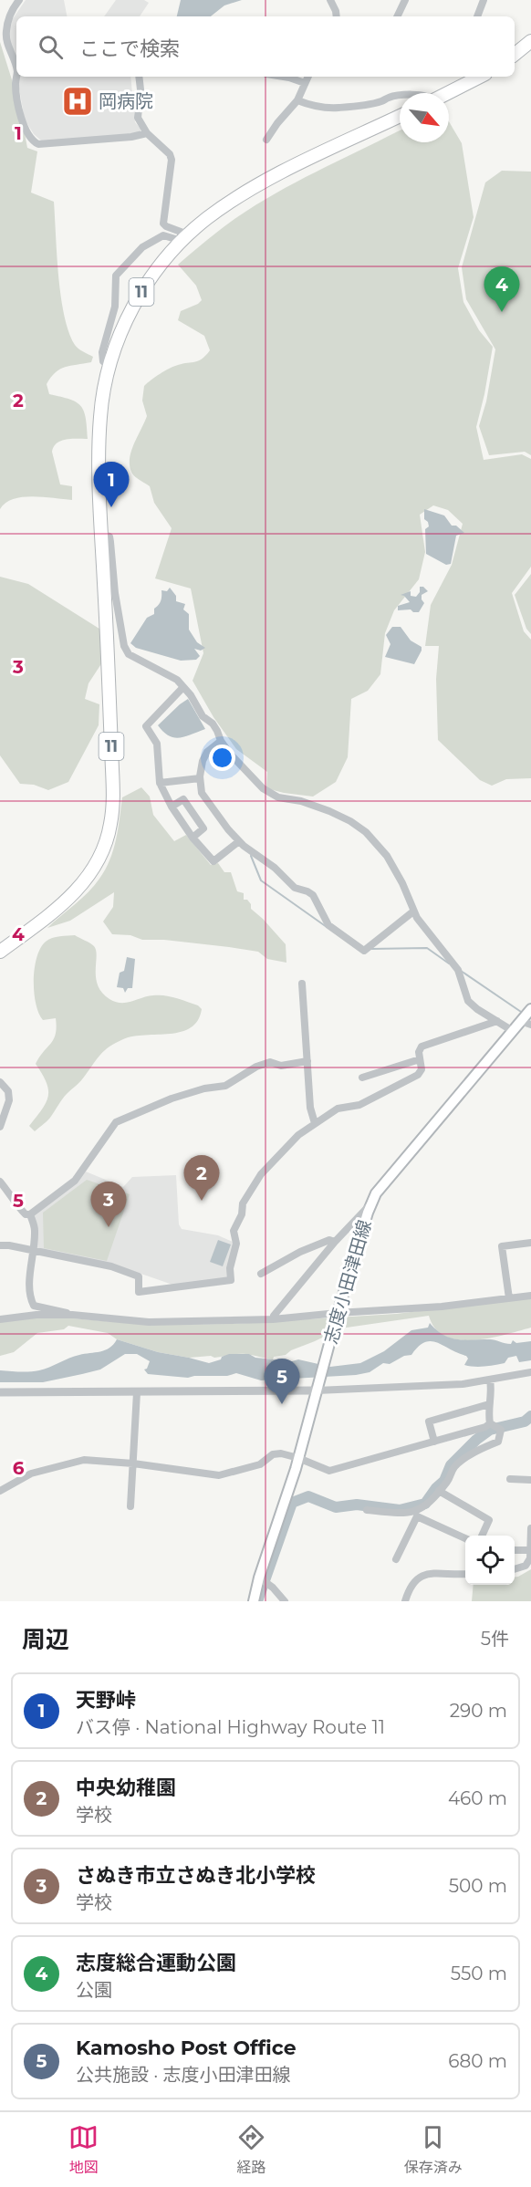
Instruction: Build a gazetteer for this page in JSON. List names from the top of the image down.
{
  "streets": {
    "highway": ["11"],
    "main road": ["志度小田津田線"]
  },
  "places": {
    "hospital": ["岡病院"]
  },
  "north": "bottom right",
  "page": {
    "search": "ここで検索",
    "pins": [
      "4",
      "1",
      "2",
      "3",
      "5"
    ],
    "heading": ["周辺", "5件"],
    "list": [
      {
        "mark": "1",
        "name": "天野峠",
        "note": "バス停 · National Highway Route 11",
        "value": "290 m"
      },
      {
        "mark": "2",
        "name": "中央幼稚園",
        "note": "学校",
        "value": "460 m"
      },
      {
        "mark": "3",
        "name": "さぬき市立さぬき北小学校",
        "note": "学校",
        "value": "500 m"
      },
      {
        "mark": "4",
        "name": "志度総合運動公園",
        "note": "公園",
        "value": "550 m"
      },
      {
        "mark": "5",
        "name": "Kamosho Post Office",
        "note": "公共施設 · 志度小田津田線",
        "value": "680 m"
      }
    ],
    "nav": ["地図", "経路", "保存済み"]
  },
  "grid": {
    "rows": [
      "1",
      "2",
      "3",
      "4",
      "5",
      "6"
    ]
  }
}
